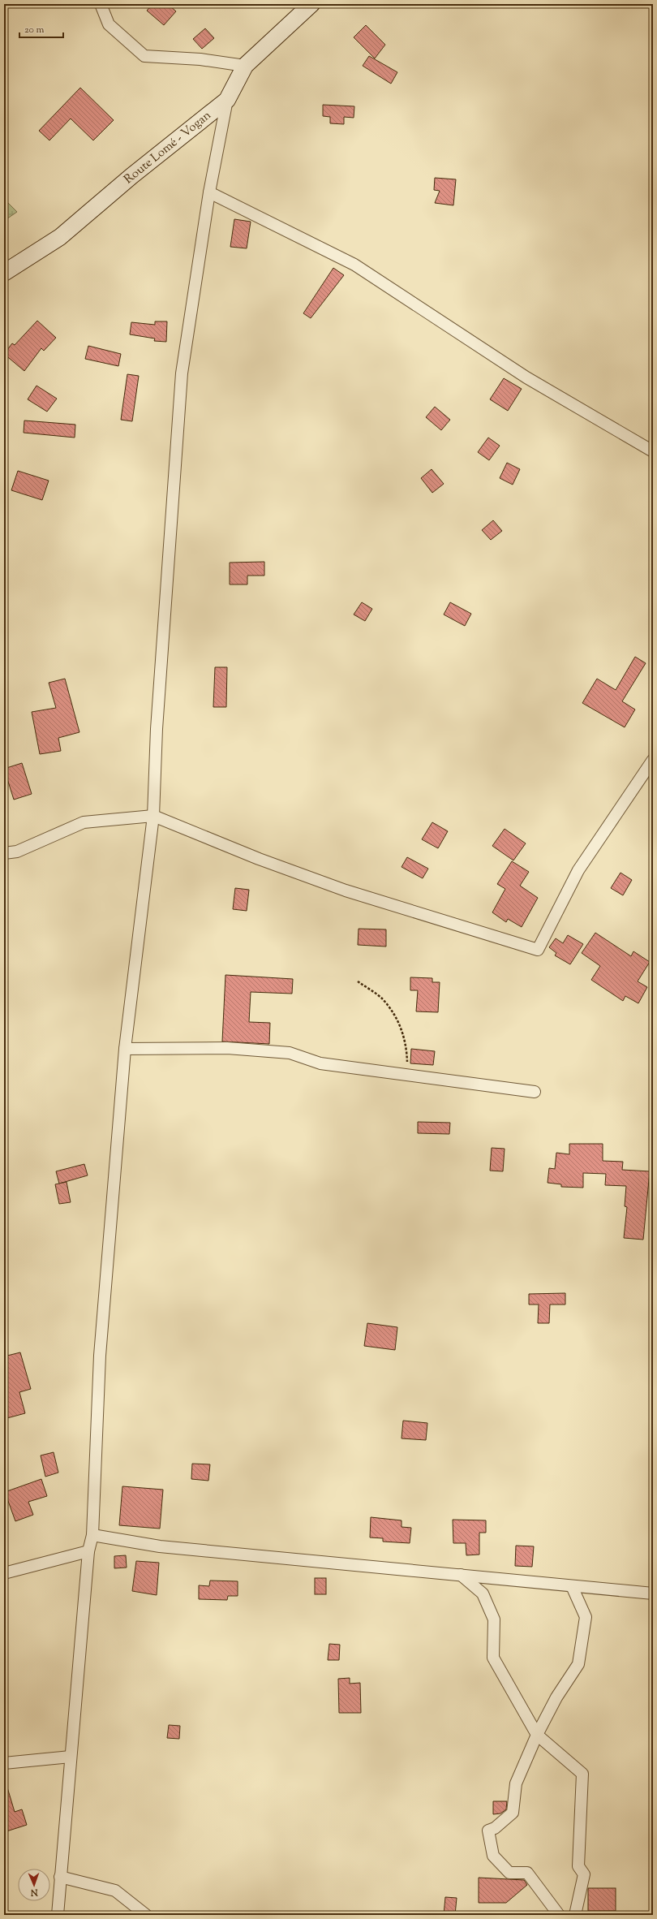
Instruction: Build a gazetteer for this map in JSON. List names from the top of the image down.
{
  "streets": {
    "main road": ["Route Lomé - Vogan"]
  },
  "scale_bar": "20 m",
  "north": "bottom"
}
